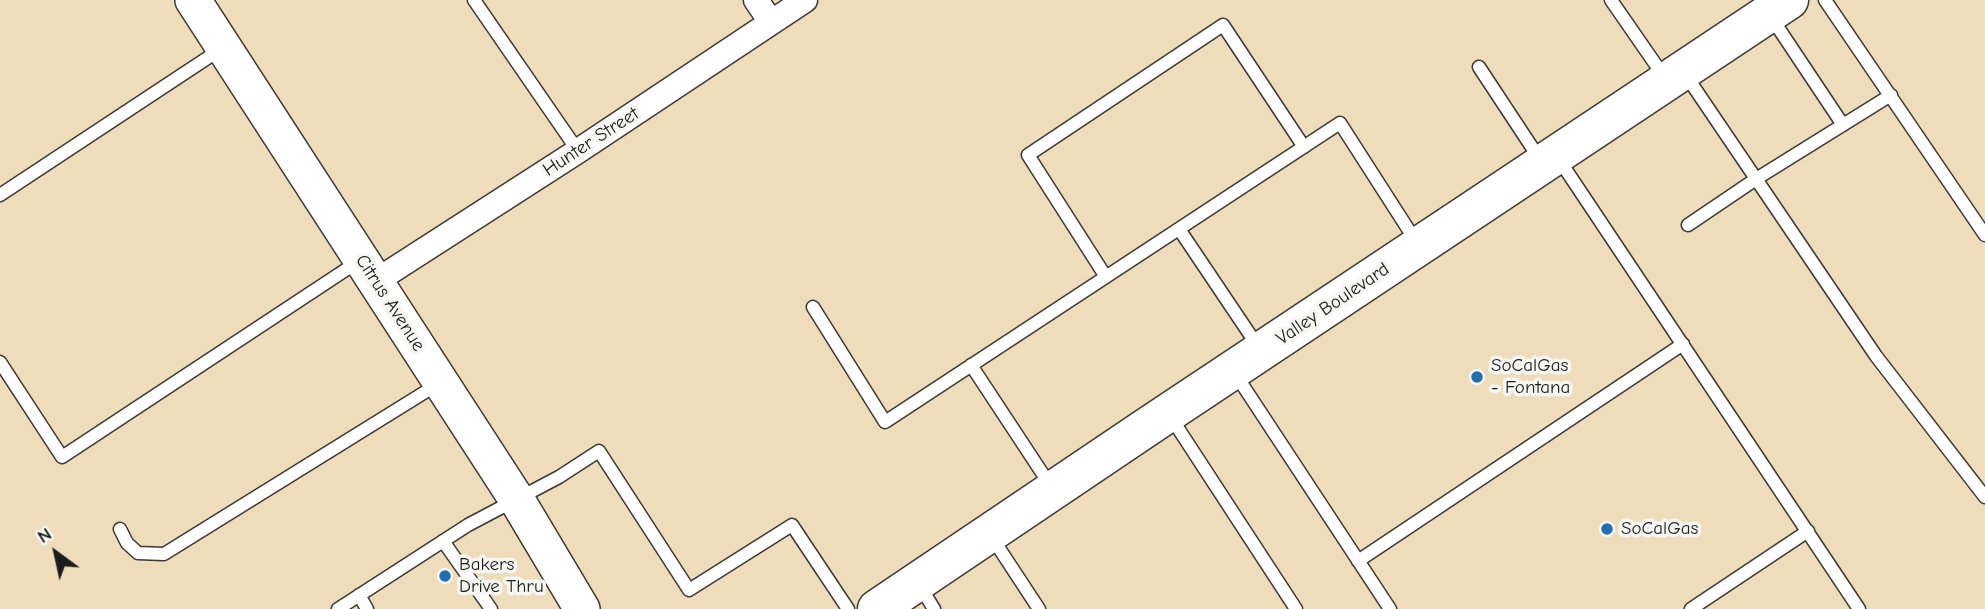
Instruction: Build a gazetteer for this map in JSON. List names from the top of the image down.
{
  "streets": {
    "main road": ["Citrus Avenue", "Valley Boulevard"],
    "street": ["Hunter Street"]
  },
  "crossings": [
    ["Hunter Street", "Citrus Avenue"]
  ],
  "places": ["SoCalGas - Fontana", "SoCalGas", "Bakers Drive Thru"],
  "north": "top left"
}
